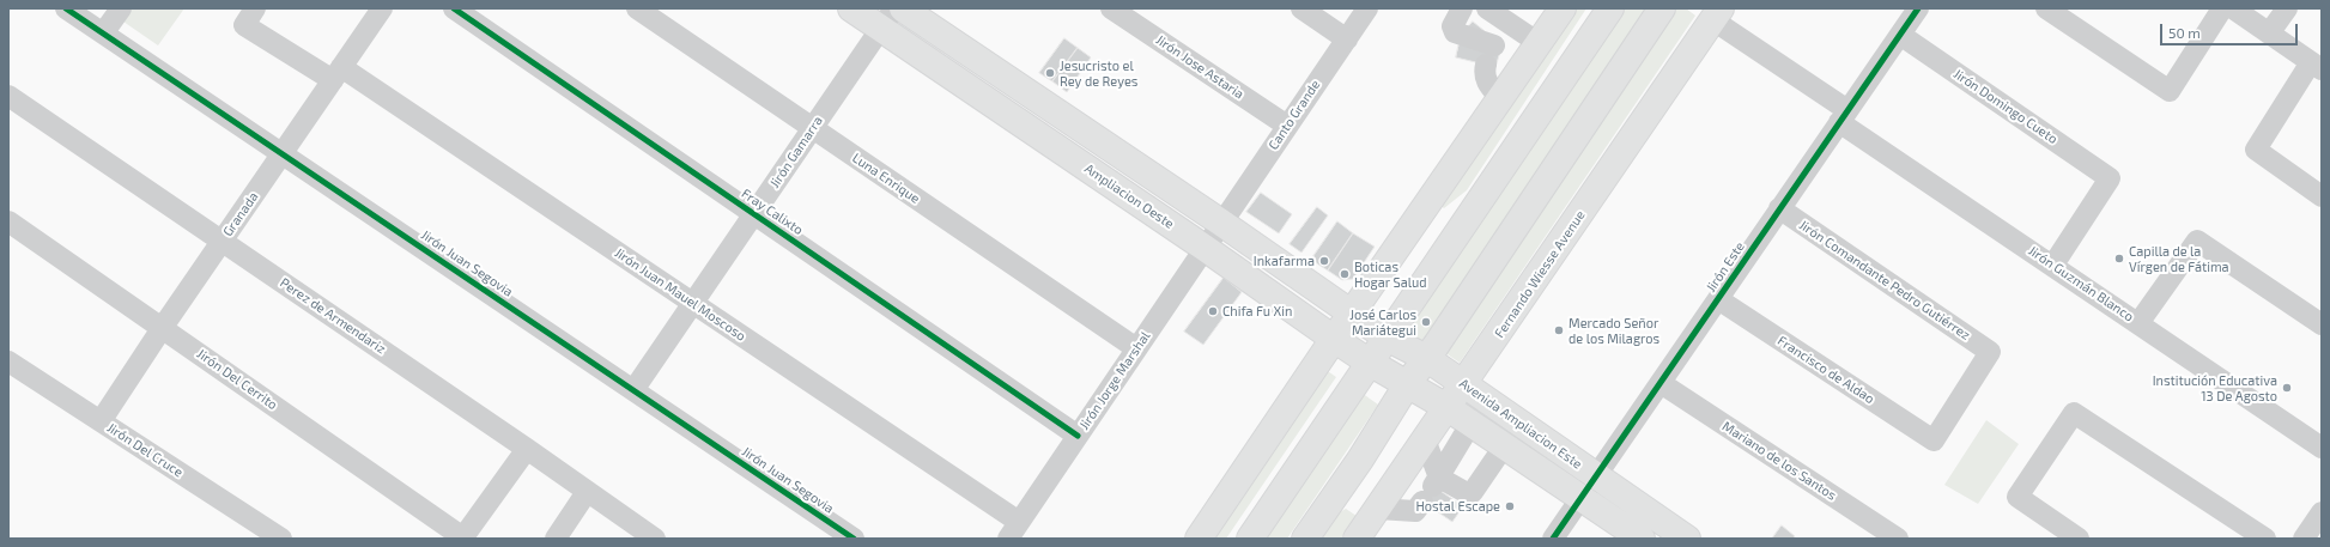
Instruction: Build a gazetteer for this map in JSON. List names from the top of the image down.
{
  "streets": {
    "main road": ["Ampliacion Oeste", "Fernando Wiesse Avenue", "Avenida Ampliacion Este"],
    "street": [
      "Jirón Jose Astaria",
      "Jirón Domingo Cueto",
      "Canto Grande",
      "Jirón Gamarra",
      "Luna Enrique",
      "Fray Calixto",
      "Granada",
      "Jirón Juan Segovia",
      "Jirón Este",
      "Jirón Comandante Pedro Gutiérrez",
      "Jirón Guzmán Blanco",
      "Jirón Juan Mauel Moscoso",
      "Perez de Armendariz",
      "Francisco de Aldao",
      "Jirón Del Cerrito",
      "Jirón Jorge Marshal",
      "Jirón Del Cruce",
      "Mariano de los Santos"
    ]
  },
  "crossings": [
    ["Jirón Jose Astaria", "Canto Grande"],
    ["Jirón Domingo Cueto", "Jirón Este"],
    ["Jirón Domingo Cueto", "Jirón Guzmán Blanco"],
    ["Canto Grande", "Jirón Jorge Marshal"],
    ["Jirón Gamarra", "Luna Enrique"],
    ["Jirón Gamarra", "Ampliacion Oeste"],
    ["Jirón Gamarra", "Fray Calixto"],
    ["Jirón Gamarra", "Jirón Juan Segovia"],
    ["Jirón Gamarra", "Jirón Juan Mauel Moscoso"],
    ["Luna Enrique", "Jirón Jorge Marshal"],
    ["Ampliacion Oeste", "Jirón Jorge Marshal"],
    ["Ampliacion Oeste", "Avenida Ampliacion Este"],
    ["Fray Calixto", "Jirón Jorge Marshal"],
    ["Granada", "Jirón Juan Segovia"],
    ["Granada", "Jirón Juan Mauel Moscoso"],
    ["Granada", "Perez de Armendariz"],
    ["Granada", "Jirón Del Cerrito"],
    ["Granada", "Jirón Del Cruce"],
    ["Jirón Este", "Jirón Comandante Pedro Gutiérrez"],
    ["Jirón Este", "Jirón Guzmán Blanco"],
    ["Jirón Este", "Francisco de Aldao"],
    ["Jirón Este", "Avenida Ampliacion Este"],
    ["Jirón Este", "Mariano de los Santos"],
    ["Fernando Wiesse Avenue", "Jirón Guzmán Blanco"],
    ["Fernando Wiesse Avenue", "Avenida Ampliacion Este"],
    ["Jirón Comandante Pedro Gutiérrez", "Francisco de Aldao"],
    ["Jirón Juan Mauel Moscoso", "Jirón Jorge Marshal"]
  ],
  "places": [
    "Jesucristo el Rey de Reyes",
    "Capilla de la Vírgen de Fátima",
    "Inkafarma",
    "Boticas Hogar Salud",
    "Chifa Fu Xin",
    "José Carlos Mariátegui",
    "Mercado Señor de los Milagros",
    "Institución Educativa 13 De Agosto",
    "Hostal Escape"
  ],
  "scale_bar": "50 m"
}
